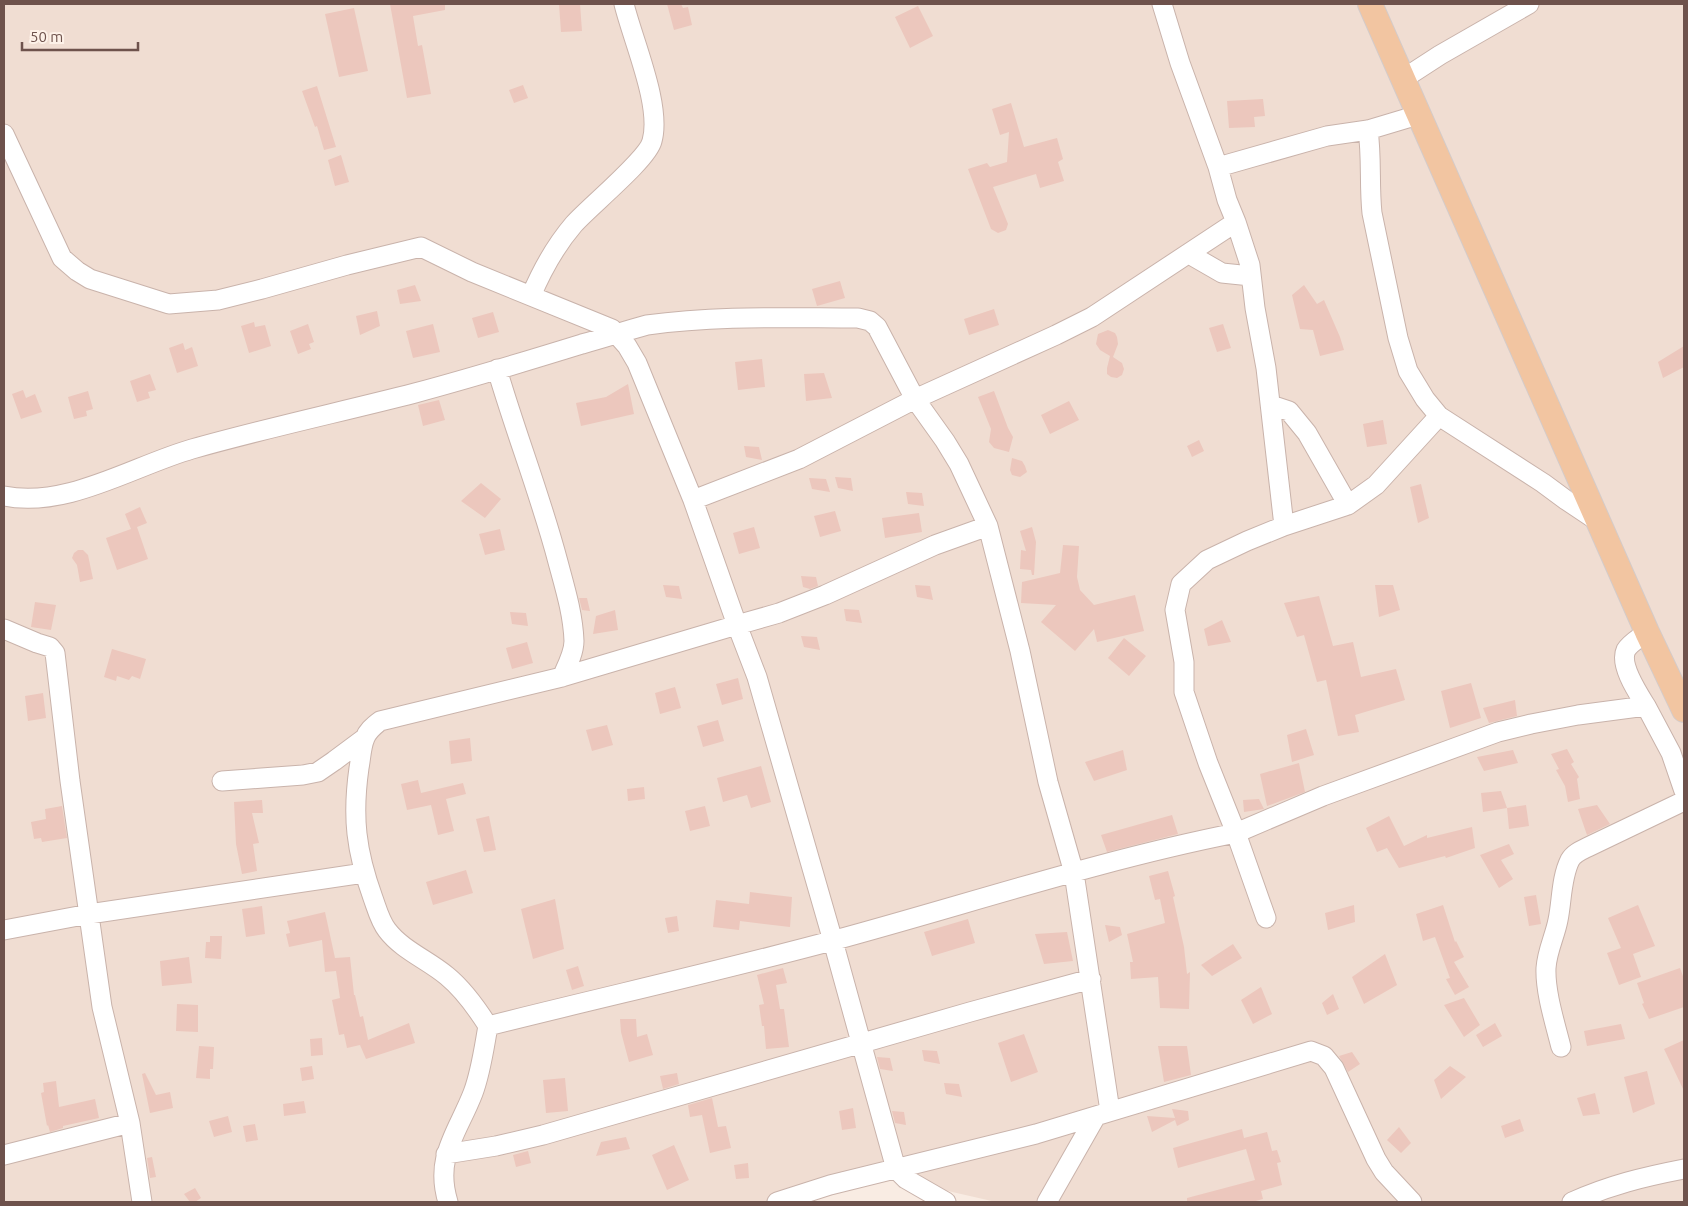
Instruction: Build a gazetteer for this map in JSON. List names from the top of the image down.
{
  "scale_bar": "50 m"
}
